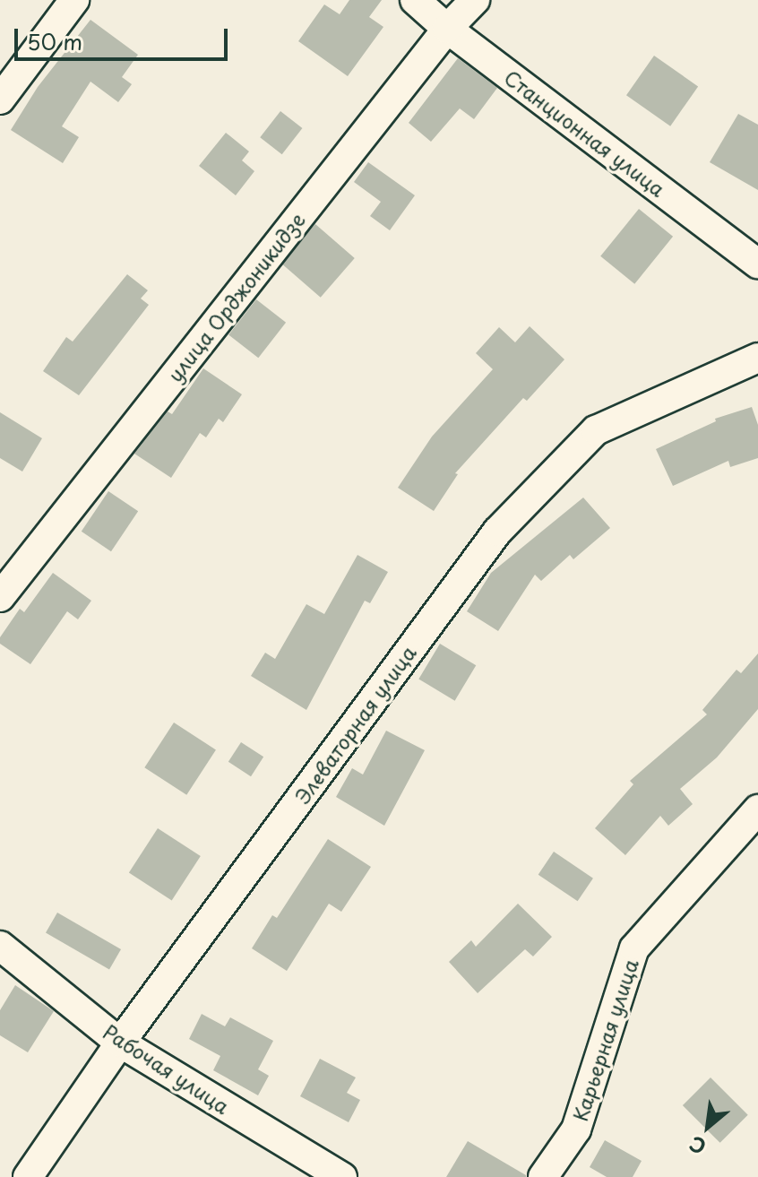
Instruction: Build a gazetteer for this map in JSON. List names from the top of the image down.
{
  "streets": {
    "street": [
      "Станционная улица",
      "улица Орджоникидзе",
      "Элеваторная улица",
      "Карьерная улица",
      "Рабочая улица"
    ]
  },
  "crossings": [
    ["Станционная улица", "улица Орджоникидзе"],
    ["Элеваторная улица", "Рабочая улица"]
  ],
  "scale_bar": "50 m",
  "north": "bottom left"
}
